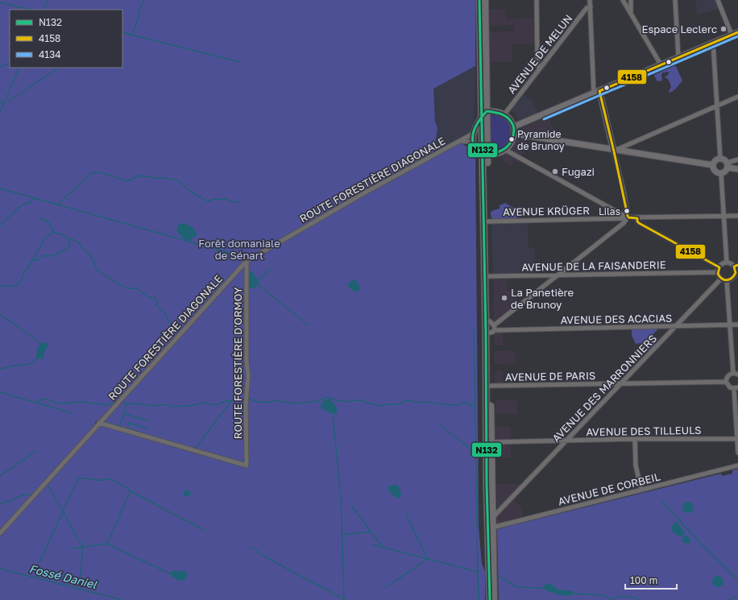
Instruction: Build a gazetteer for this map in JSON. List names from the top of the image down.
{
  "streets": {
    "street": [
      "AVENUE DE MELUN",
      "ROUTE FORESTIÈRE DIAGONALE",
      "AVENUE KRÜGER",
      "AVENUE DE LA FAISANDERIE",
      "AVENUE DES ACACIAS",
      "ROUTE FORESTIÈRE D'ORMOY",
      "AVENUE DE PARIS",
      "AVENUE DES MARRONNIERS",
      "AVENUE DES TILLEULS",
      "AVENUE DE CORBEIL"
    ]
  },
  "crossings": [
    ["ROUTE FORESTIÈRE DIAGONALE", "ROUTE FORESTIÈRE D'ORMOY"],
    ["AVENUE DE LA FAISANDERIE", "AVENUE DES MARRONNIERS"],
    ["AVENUE DES ACACIAS", "AVENUE DES MARRONNIERS"],
    ["AVENUE DE PARIS", "AVENUE DES MARRONNIERS"],
    ["AVENUE DES MARRONNIERS", "AVENUE DES TILLEULS"]
  ],
  "water": ["Fossé Daniel"],
  "parks": ["Forêt domaniale de Sénart"],
  "places": [
    "Espace Leclerc",
    "Pyramide de Brunoy",
    "Fugazi",
    "Lilas",
    "La Panetière de Brunoy"
  ],
  "lines": ["transit line N132", "transit line 4158", "transit line 4134"],
  "legend": ["N132", "4158", "4134"],
  "scale_bar": "100 m"
}
